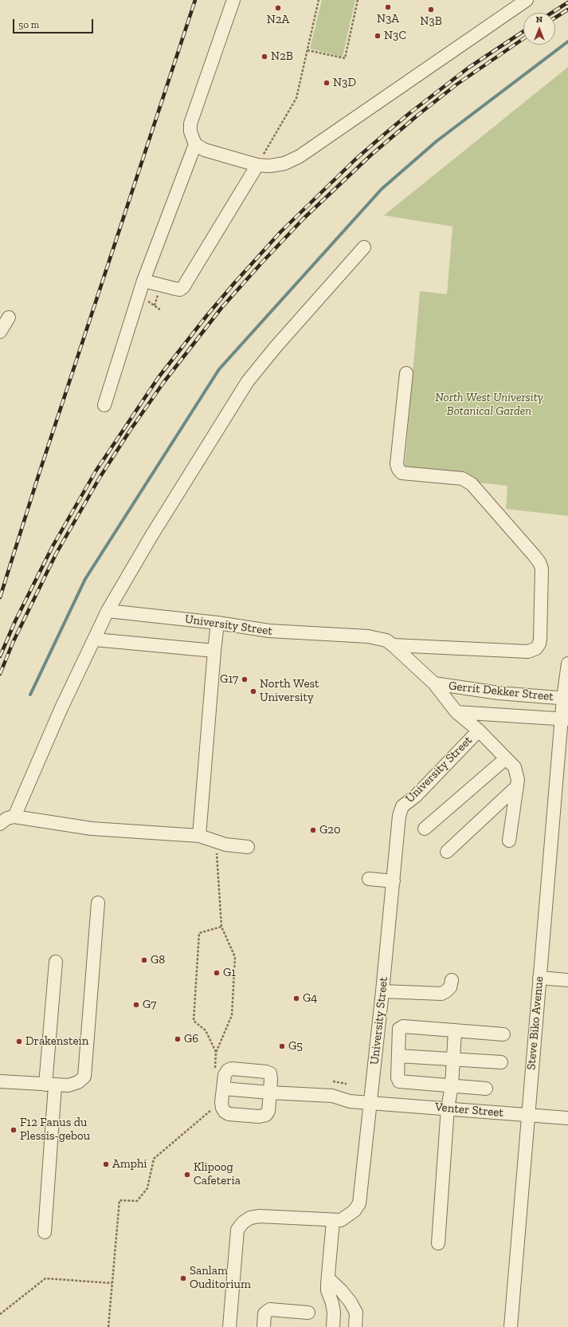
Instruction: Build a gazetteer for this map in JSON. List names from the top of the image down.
{
  "streets": {
    "street": [
      "University Street",
      "Gerrit Dekker Street",
      "Steve Biko Avenue",
      "Venter Street"
    ]
  },
  "crossings": [
    ["University Street", "Gerrit Dekker Street"],
    ["University Street", "Venter Street"],
    ["Gerrit Dekker Street", "Steve Biko Avenue"],
    ["Steve Biko Avenue", "Venter Street"]
  ],
  "parks": ["North West University Botanical Garden"],
  "places": [
    "N3A",
    "N2A",
    "N3B",
    "N3C",
    "N2B",
    "N3D",
    "G17",
    "North West University",
    "G20",
    "G8",
    "G1",
    "G4",
    "G7",
    "G6",
    "Drakenstein",
    "G5",
    "F12 Fanus du Plessis-gebou",
    "Amphi",
    "Klipoog Cafeteria",
    "Sanlam Ouditorium"
  ],
  "scale_bar": "50 m",
  "north": "top"
}
